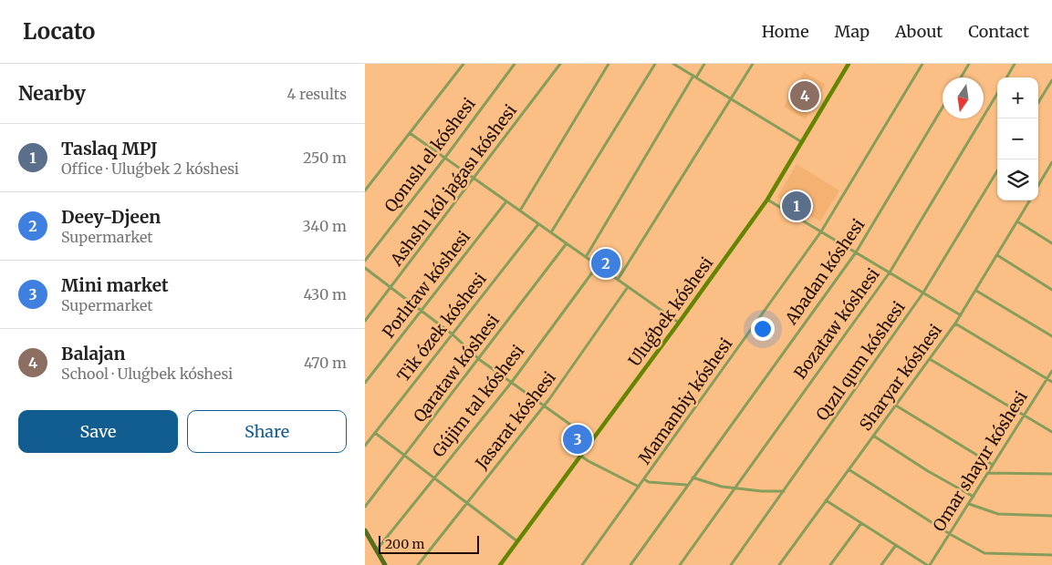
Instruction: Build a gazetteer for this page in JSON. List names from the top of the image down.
{
  "streets": {
    "street": [
      "Qonıslı el kóshesi",
      "Ashshı kól jaǵası kóshesi",
      "Abadan kóshesi",
      "Porlıtaw kóshesi",
      "Uluǵbek kóshesi",
      "Bozataw kóshesi",
      "Tik ózek kóshesi",
      "Qızıl qum kóshesi",
      "Qarataw kóshesi",
      "Sharyar kóshesi",
      "Gújim tal kóshesi",
      "Mamanbiy kóshesi",
      "Jasarat kóshesi",
      "Omar shayır kóshesi"
    ]
  },
  "scale_bar": "200 m",
  "north": "bottom",
  "page": {
    "header": "Locato",
    "nav": [
      "Home",
      "Map",
      "About",
      "Contact"
    ],
    "heading": ["Nearby", "4 results"],
    "map_buttons": ["+", "−"],
    "pins": [
      "4",
      "1",
      "2",
      "3"
    ],
    "list": [
      {
        "mark": "1",
        "name": "Taslaq MPJ",
        "note": "Office · Uluǵbek 2 kóshesi",
        "value": "250 m"
      },
      {
        "mark": "2",
        "name": "Deey-Djeen",
        "note": "Supermarket",
        "value": "340 m"
      },
      {
        "mark": "3",
        "name": "Mini market",
        "note": "Supermarket",
        "value": "430 m"
      },
      {
        "mark": "4",
        "name": "Balajan",
        "note": "School · Uluǵbek kóshesi",
        "value": "470 m"
      }
    ],
    "buttons": ["Save", "Share"],
    "scale": "200 m"
  }
}
